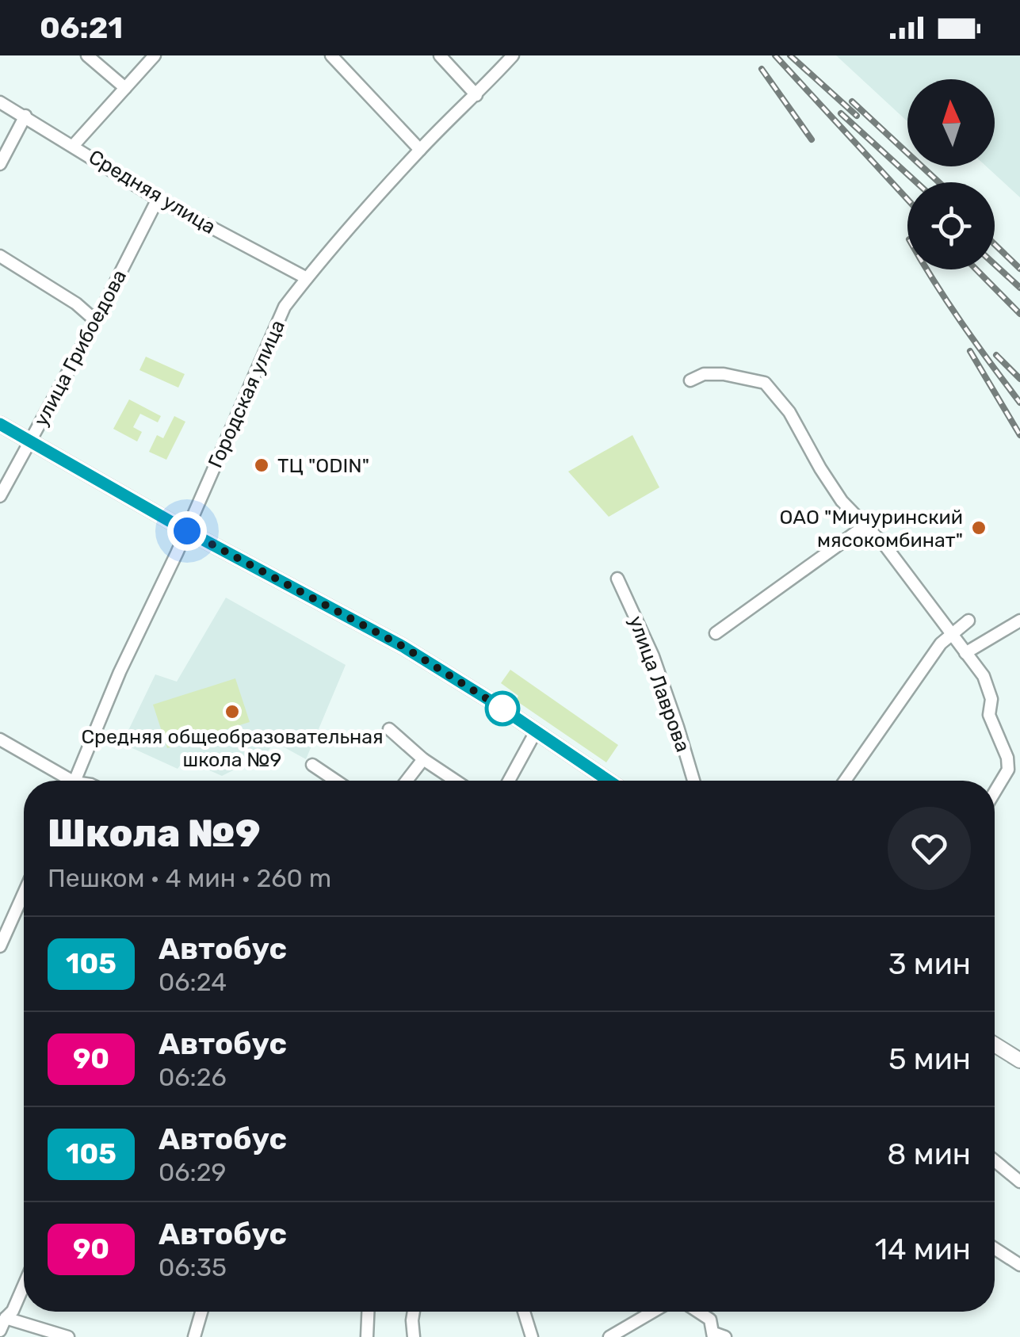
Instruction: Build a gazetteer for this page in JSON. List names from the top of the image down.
{
  "streets": {
    "street": [
      "Средняя улица",
      "улица Грибоедова",
      "Городская улица",
      "улица Лаврова"
    ]
  },
  "crossings": [
    ["Средняя улица", "улица Грибоедова"],
    ["Средняя улица", "Городская улица"]
  ],
  "places": ["ТЦ \"ODIN\"", "ОАО \"Мичуринский мясокомбинат\"", "Средняя общеобразовательная школа №9"],
  "lines": ["bus line 105"],
  "north": "top",
  "page": {
    "status": "06:21",
    "heading": ["Школа №9", "Пешком · 4 мин · 260 m"],
    "list": [
      {
        "mark": "105",
        "name": "Автобус",
        "note": "06:24",
        "value": "3 мин"
      },
      {
        "mark": "90",
        "name": "Автобус",
        "note": "06:26",
        "value": "5 мин"
      },
      {
        "mark": "105",
        "name": "Автобус",
        "note": "06:29",
        "value": "8 мин"
      },
      {
        "mark": "90",
        "name": "Автобус",
        "note": "06:35",
        "value": "14 мин"
      }
    ]
  }
}
